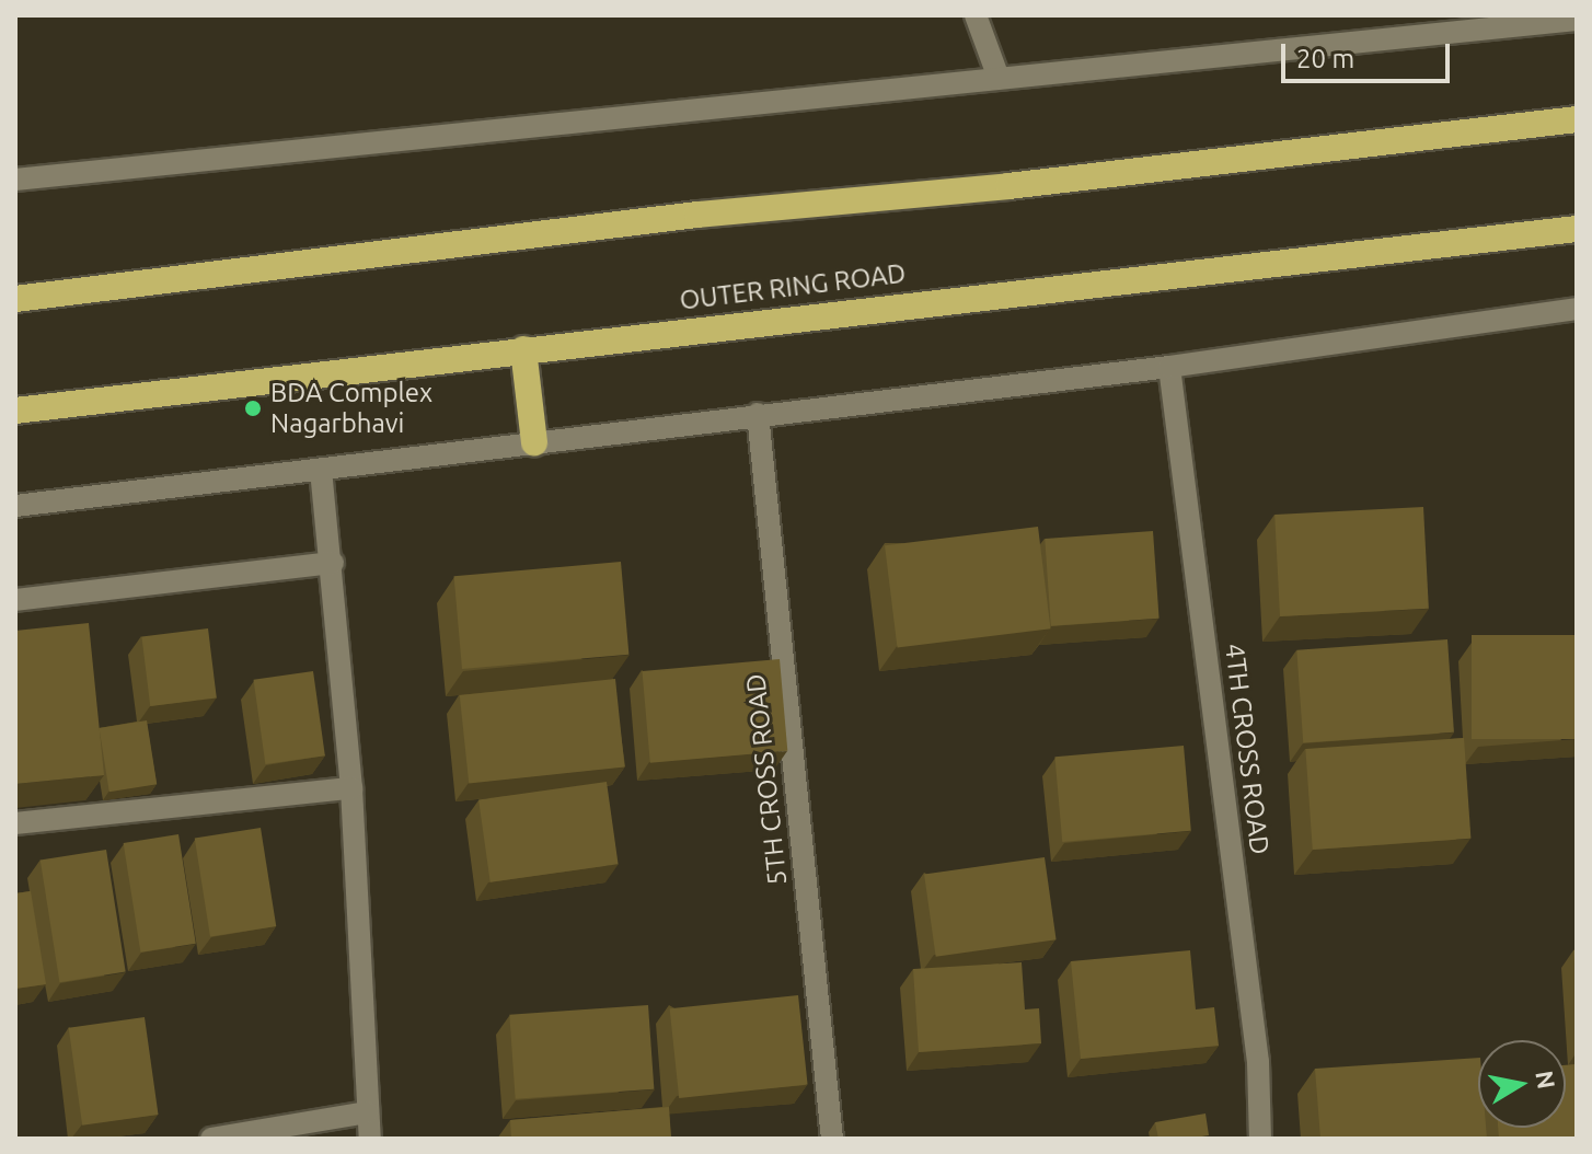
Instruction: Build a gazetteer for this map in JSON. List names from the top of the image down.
{
  "streets": {
    "highway": ["OUTER RING ROAD"],
    "street": ["4TH CROSS ROAD", "5TH CROSS ROAD"]
  },
  "places": ["BDA Complex Nagarbhavi"],
  "scale_bar": "20 m",
  "north": "right"
}
